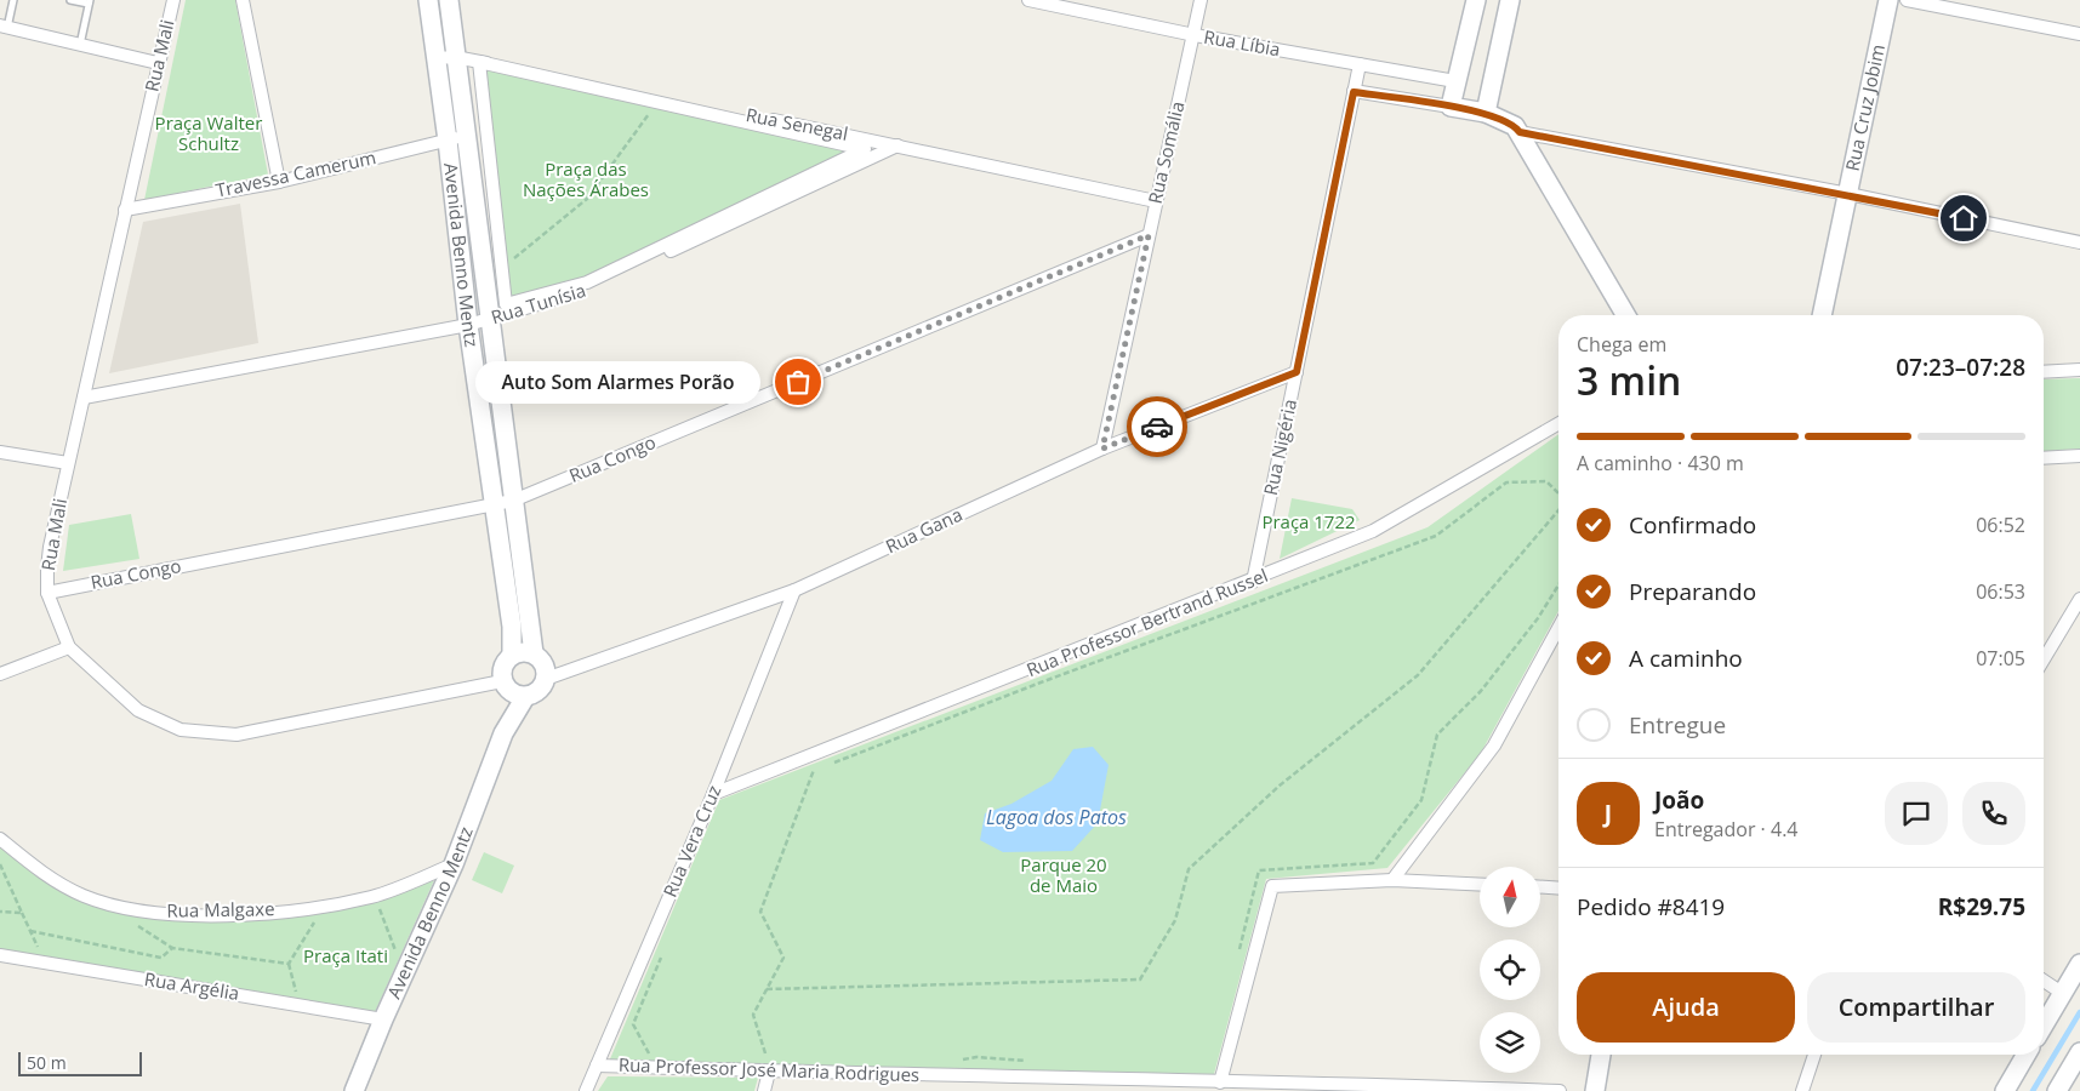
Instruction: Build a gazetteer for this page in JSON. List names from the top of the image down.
{
  "streets": {
    "street": [
      "Rua Líbia",
      "Rua Mali",
      "Rua Cruz Jobim",
      "Rua Senegal",
      "Rua Somália",
      "Travessa Camerum",
      "Avenida Benno Mentz",
      "Rua Tunísia",
      "Rua Nigéria",
      "Rua Congo",
      "Rua Gana",
      "Rua Professor Bertrand Russel",
      "Rua Vera Cruz",
      "Rua Malgaxe",
      "Rua Argélia",
      "Rua Professor José Maria Rodrigues"
    ]
  },
  "crossings": [
    ["Rua Líbia", "Rua Somália"],
    ["Rua Líbia", "Rua Nigéria"],
    ["Rua Mali", "Travessa Camerum"],
    ["Rua Mali", "Avenida Benno Mentz"],
    ["Rua Mali", "Rua Tunísia"],
    ["Rua Mali", "Rua Congo"],
    ["Rua Mali", "Rua Gana"],
    ["Rua Senegal", "Rua Somália"],
    ["Rua Senegal", "Avenida Benno Mentz"],
    ["Rua Senegal", "Rua Tunísia"],
    ["Rua Somália", "Rua Congo"],
    ["Rua Somália", "Rua Gana"],
    ["Travessa Camerum", "Avenida Benno Mentz"],
    ["Avenida Benno Mentz", "Rua Tunísia"],
    ["Avenida Benno Mentz", "Rua Congo"],
    ["Avenida Benno Mentz", "Rua Gana"],
    ["Avenida Benno Mentz", "Rua Malgaxe"],
    ["Avenida Benno Mentz", "Rua Argélia"],
    ["Rua Nigéria", "Rua Gana"],
    ["Rua Nigéria", "Rua Professor Bertrand Russel"],
    ["Rua Gana", "Rua Vera Cruz"],
    ["Rua Professor Bertrand Russel", "Rua Vera Cruz"],
    ["Rua Vera Cruz", "Rua Professor José Maria Rodrigues"]
  ],
  "water": ["Lagoa dos Patos"],
  "parks": [
    "Praça Walter Schultz",
    "Praça das Nações Árabes",
    "Praça 1722",
    "Parque 20 de Maio",
    "Praça Itati"
  ],
  "places": ["Auto Som Alarmes Porão"],
  "scale_bar": "50 m",
  "north": "top",
  "page": {
    "heading": ["3 min", "Chega em", "07:23–07:28"],
    "panel": [
      "João",
      "Entregador · 4.4",
      "Pedido #8419",
      "R$29.75"
    ],
    "bubble": "Auto Som Alarmes Porão",
    "bar": "A caminho · 430 m",
    "list": [
      ["Confirmado", "06:52"],
      ["Preparando", "06:53"],
      ["A caminho", "07:05"],
      "Entregue"
    ],
    "round": "J",
    "buttons": ["Ajuda", "Compartilhar"],
    "scale": "50 m"
  }
}
